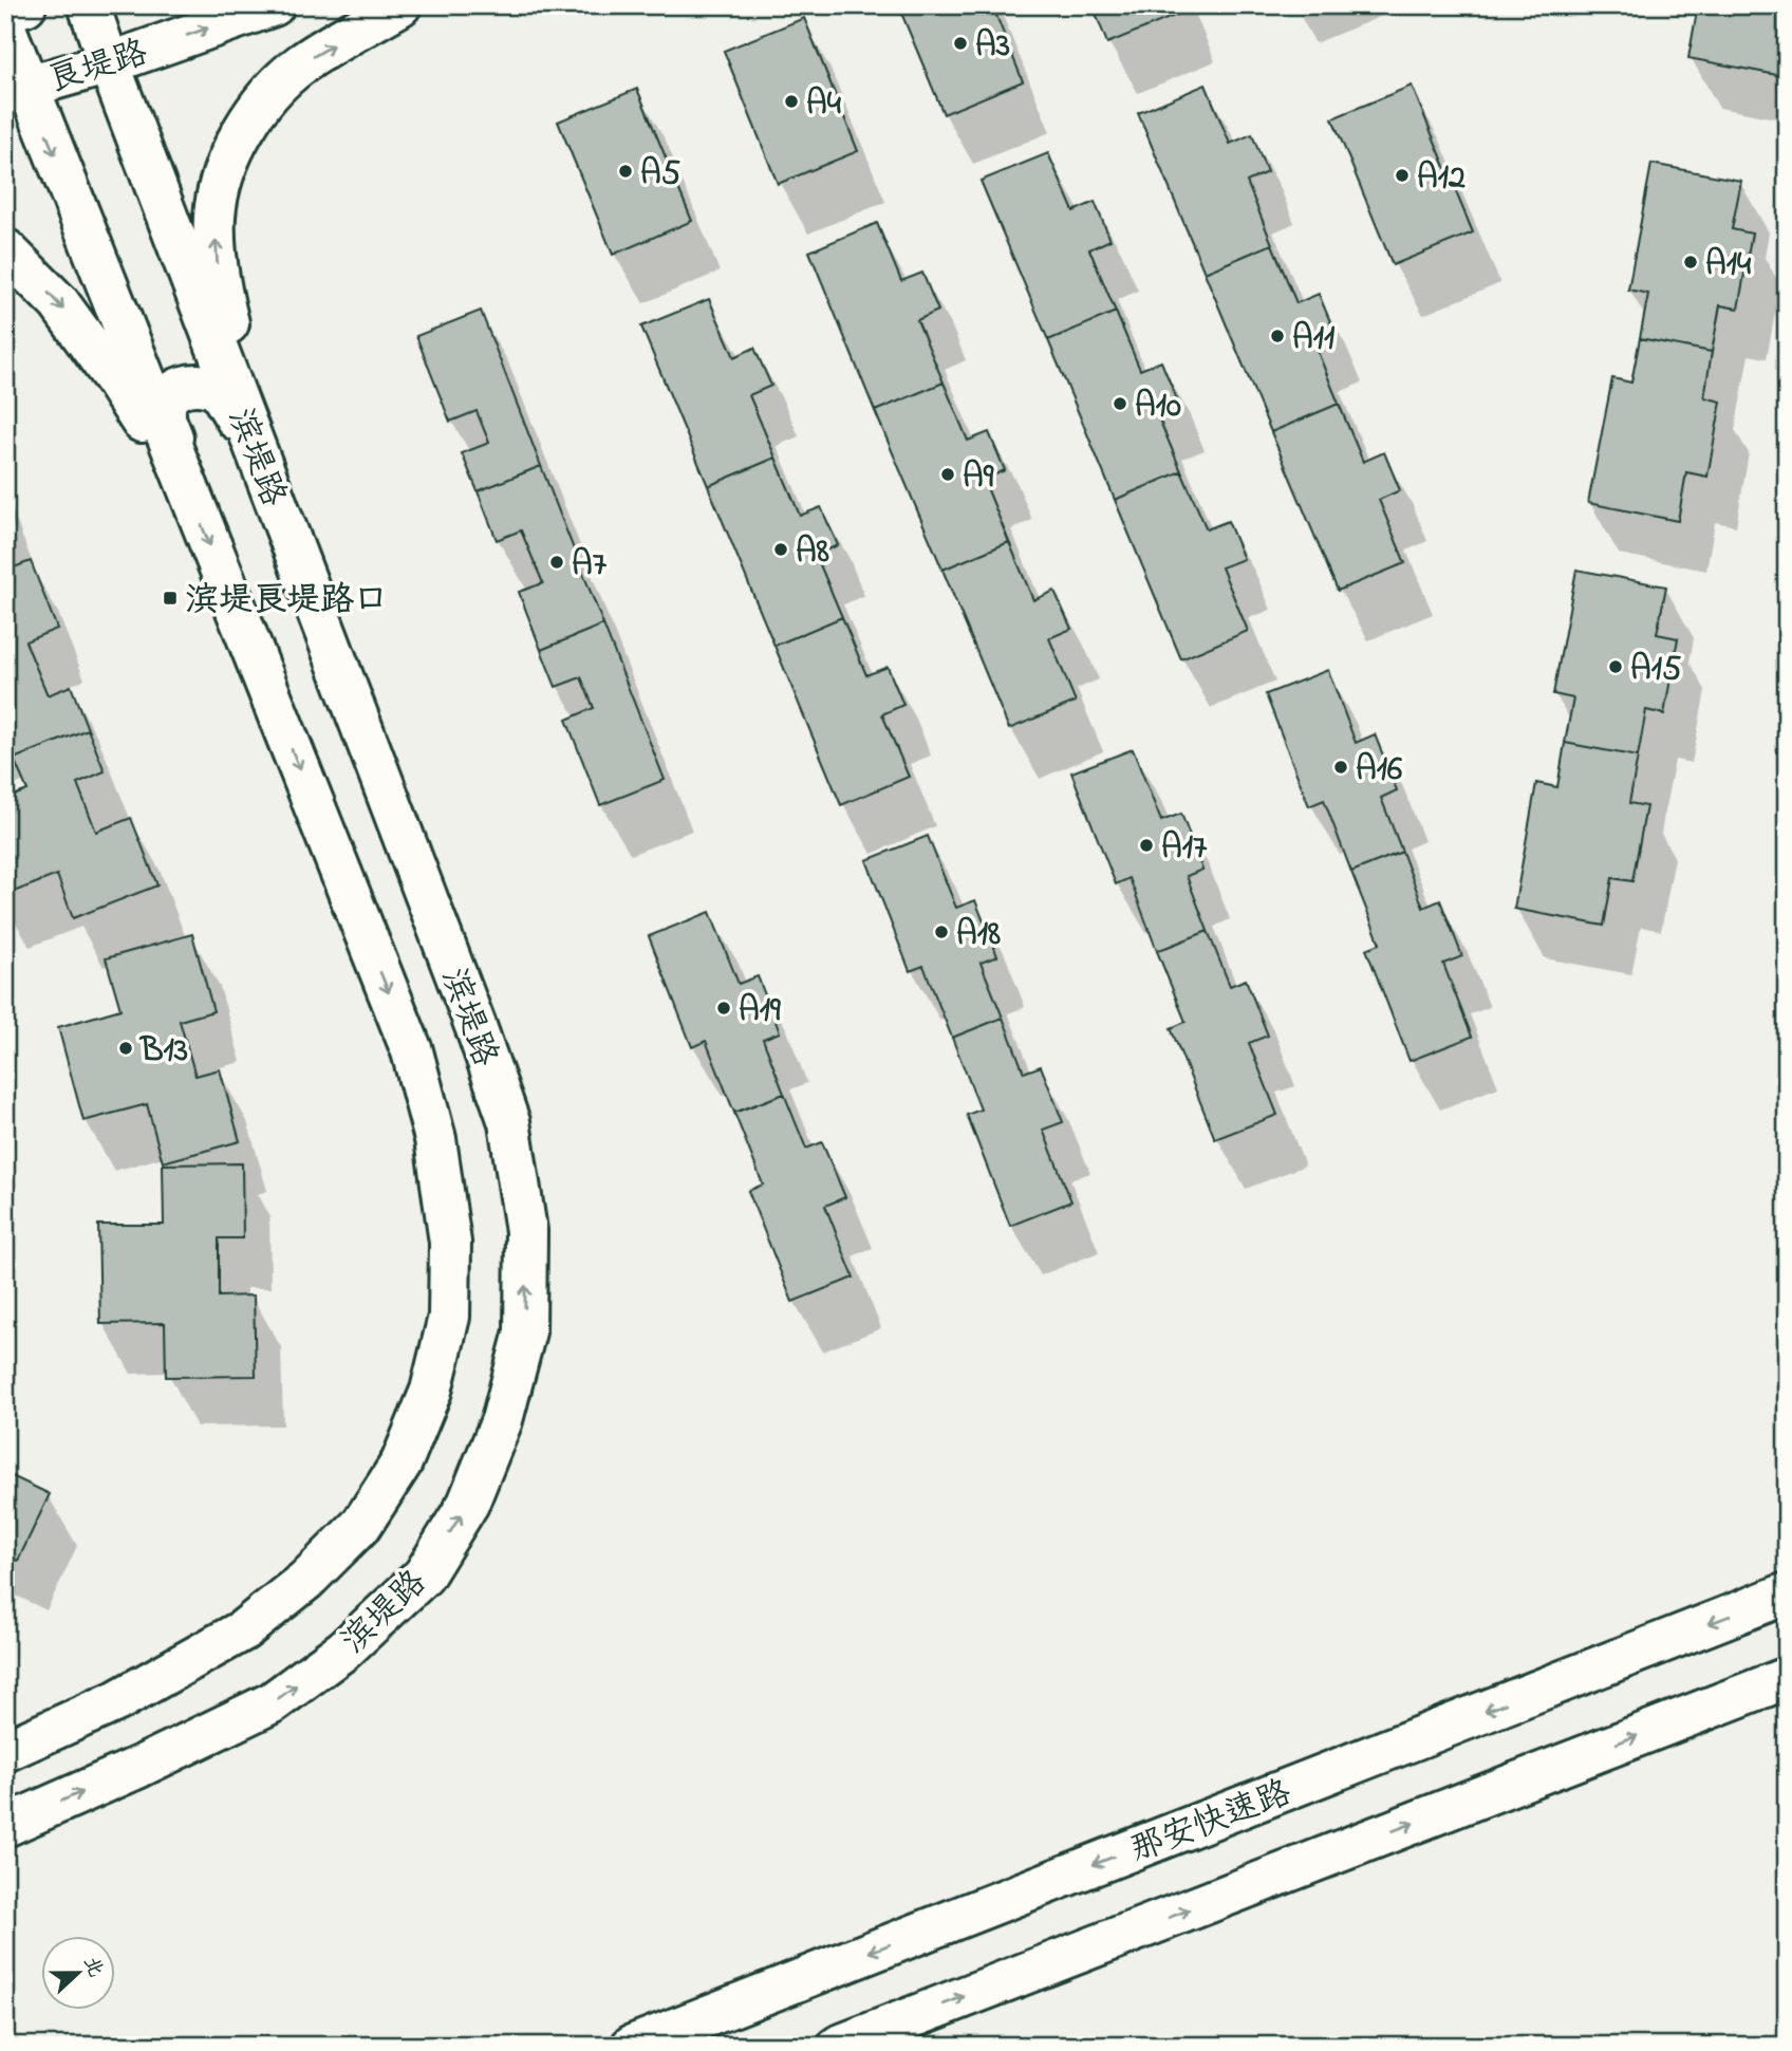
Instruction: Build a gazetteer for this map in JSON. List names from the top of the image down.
{
  "streets": {
    "main road": ["良堤路", "滨堤路", "那安快速路"]
  },
  "crossings": [
    ["良堤路", "滨堤路"]
  ],
  "one_way": ["良堤路"],
  "places": {
    "other": [
      "A3",
      "A4",
      "A5",
      "A12",
      "A14",
      "A11",
      "A10",
      "A9",
      "A8",
      "A7",
      "A15",
      "A16",
      "A17",
      "A18",
      "A19",
      "B13"
    ],
    "transit": ["滨堤良堤路口"]
  },
  "north": "right"
}
